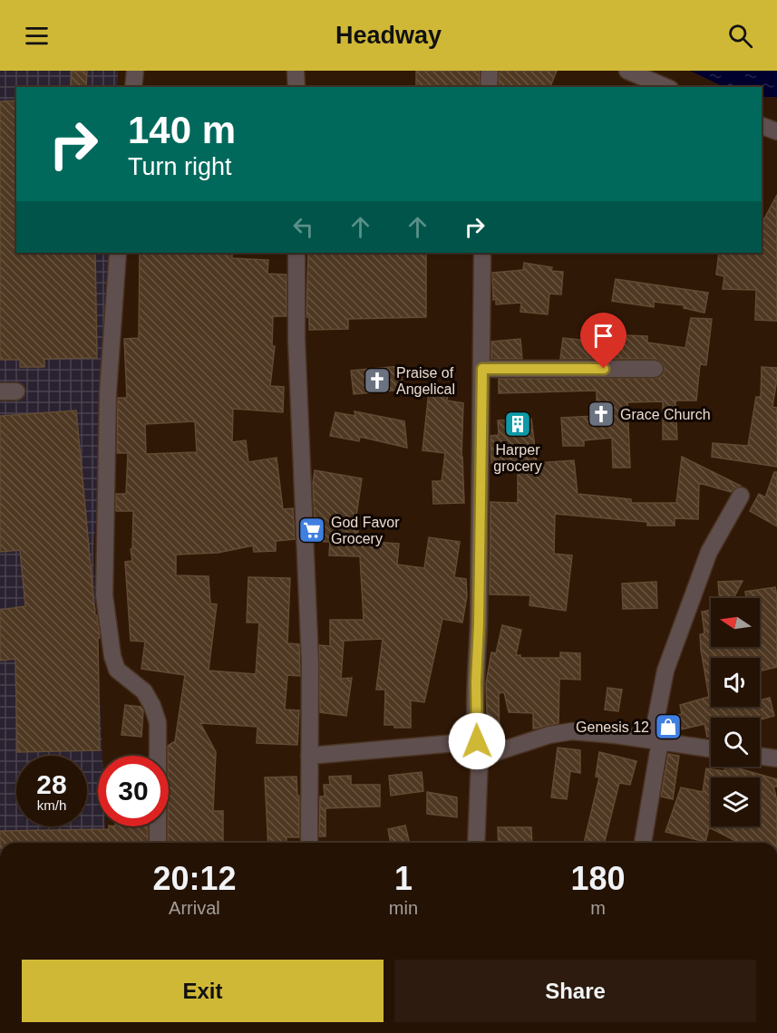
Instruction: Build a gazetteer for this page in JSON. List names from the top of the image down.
{
  "places": {
    "church": ["Praise of Angelical", "Grace Church"],
    "building": ["Harper grocery"],
    "supermarket": ["God Favor Grocery"],
    "shop": ["Genesis 12"]
  },
  "north": "left",
  "page": {
    "header": "Headway",
    "turn": ["140 m", "Turn right"],
    "speed": "28 km/h",
    "limit": "30",
    "eta": [
      "20:12",
      "Arrival",
      "1",
      "min",
      "180",
      "m"
    ],
    "buttons": ["Exit", "Share"]
  }
}
